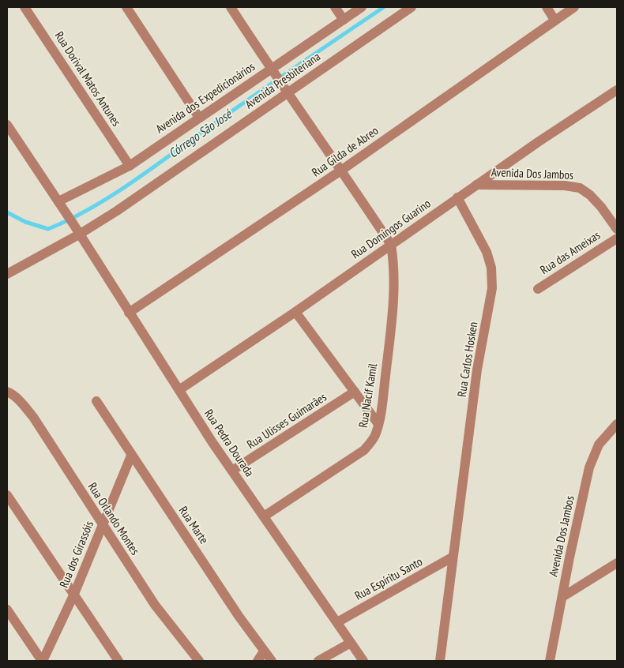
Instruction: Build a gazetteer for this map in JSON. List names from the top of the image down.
{
  "streets": {
    "street": [
      "Rua Dorival Matos Antunes",
      "Avenida Presbiteriana",
      "Avenida dos Expedicionários",
      "Rua Gilda de Abreo",
      "Avenida Dos Jambos",
      "Rua Domingos Guarino",
      "Rua das Ameixas",
      "Rua Carlos Hosken",
      "Rua Nacif Kamil",
      "Rua Ulisses Guimarães",
      "Rua Pedra Dourada",
      "Rua Orlando Montes",
      "Rua Marte",
      "Rua dos Girassóis",
      "Rua Espíritu Santo"
    ]
  },
  "crossings": [
    ["Rua Dorival Matos Antunes", "Avenida dos Expedicionários"],
    ["Avenida Presbiteriana", "Rua Pedra Dourada"],
    ["Avenida dos Expedicionários", "Rua Pedra Dourada"],
    ["Rua Gilda de Abreo", "Rua Pedra Dourada"],
    ["Avenida Dos Jambos", "Rua Domingos Guarino"],
    ["Rua Domingos Guarino", "Rua Carlos Hosken"],
    ["Rua Domingos Guarino", "Rua Nacif Kamil"],
    ["Rua Domingos Guarino", "Rua Pedra Dourada"],
    ["Rua Carlos Hosken", "Rua Espíritu Santo"],
    ["Rua Nacif Kamil", "Rua Pedra Dourada"],
    ["Rua Ulisses Guimarães", "Rua Pedra Dourada"],
    ["Rua Pedra Dourada", "Rua Espíritu Santo"],
    ["Rua Orlando Montes", "Rua dos Girassóis"],
    ["Rua Marte", "Rua dos Girassóis"]
  ],
  "water": ["Córrego São José"]
}
